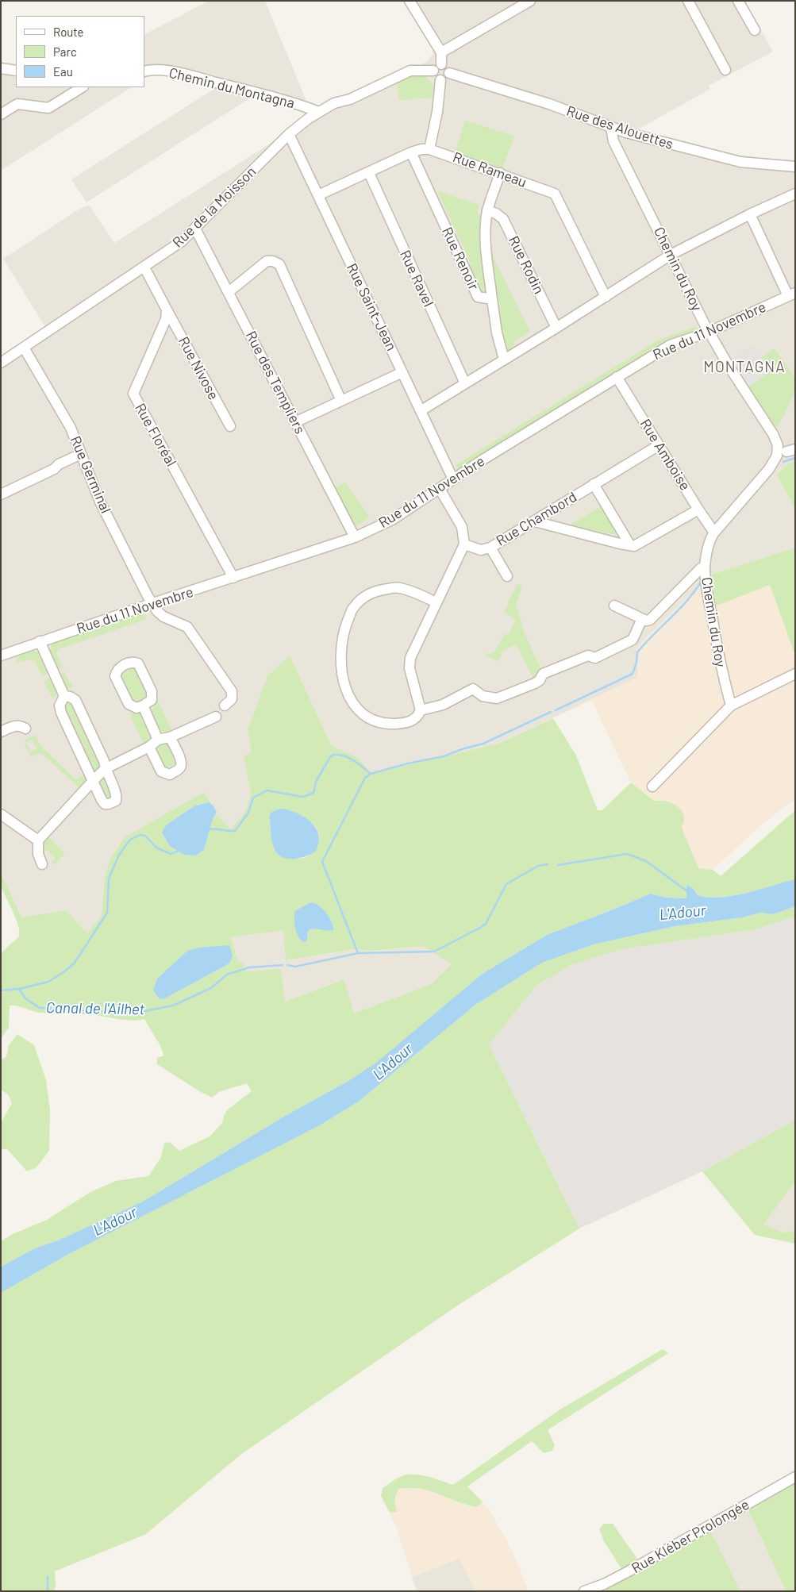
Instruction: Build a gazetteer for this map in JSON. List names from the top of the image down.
{
  "streets": {
    "street": [
      "Chemin du Montagna",
      "Rue des Alouettes",
      "Rue Rameau",
      "Rue de la Moisson",
      "Rue Renoir",
      "Rue Rodin",
      "Chemin du Roy",
      "Rue Ravel",
      "Rue Saint-Jean",
      "Rue du 11 Novembre",
      "Rue Nivose",
      "Rue des Templiers",
      "Rue Floréal",
      "Rue Amboise",
      "Rue Germinal",
      "Rue Chambord",
      "Rue Kléber Prolongée"
    ]
  },
  "crossings": [
    ["Chemin du Montagna", "Rue de la Moisson"],
    ["Rue des Alouettes", "Rue de la Moisson"],
    ["Rue des Alouettes", "Chemin du Roy"],
    ["Rue Rameau", "Rue Renoir"],
    ["Rue Rameau", "Rue Ravel"],
    ["Rue Rameau", "Rue Saint-Jean"],
    ["Rue de la Moisson", "Rue Saint-Jean"],
    ["Rue de la Moisson", "Rue des Templiers"],
    ["Rue de la Moisson", "Rue Germinal"],
    ["Chemin du Roy", "Rue du 11 Novembre"],
    ["Chemin du Roy", "Rue Amboise"],
    ["Rue Saint-Jean", "Rue du 11 Novembre"],
    ["Rue du 11 Novembre", "Rue des Templiers"],
    ["Rue du 11 Novembre", "Rue Floréal"],
    ["Rue du 11 Novembre", "Rue Amboise"],
    ["Rue du 11 Novembre", "Rue Germinal"],
    ["Rue Nivose", "Rue Floréal"],
    ["Rue Amboise", "Rue Chambord"]
  ],
  "districts": ["MONTAGNA"],
  "water": ["L'Adour", "Canal de l'Ailhet"],
  "legend": ["Route", "Parc", "Eau"]
}
